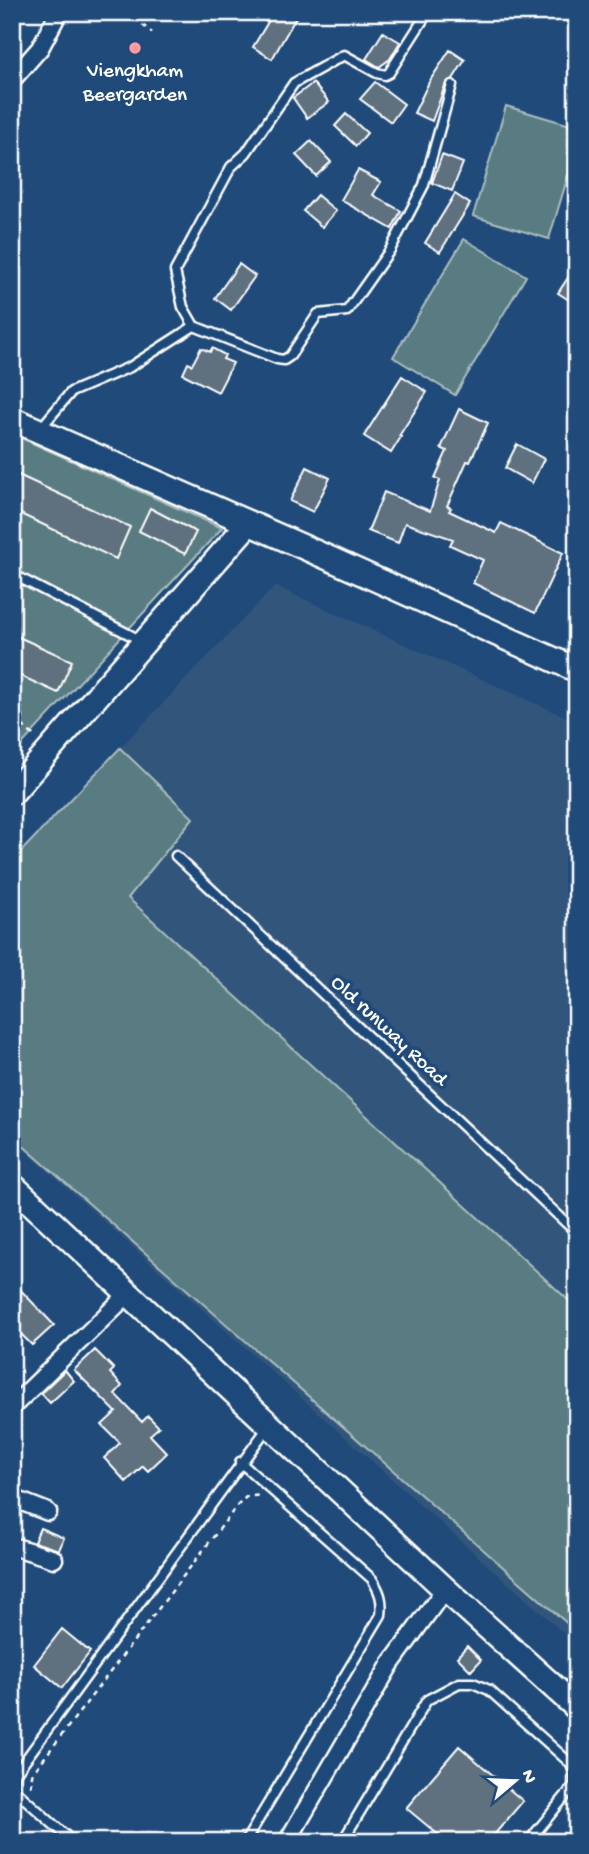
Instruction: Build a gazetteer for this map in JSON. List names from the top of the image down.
{
  "streets": {
    "lane": ["Old runway Road"]
  },
  "places": ["Viengkham Beergarden"],
  "north": "right"
}
